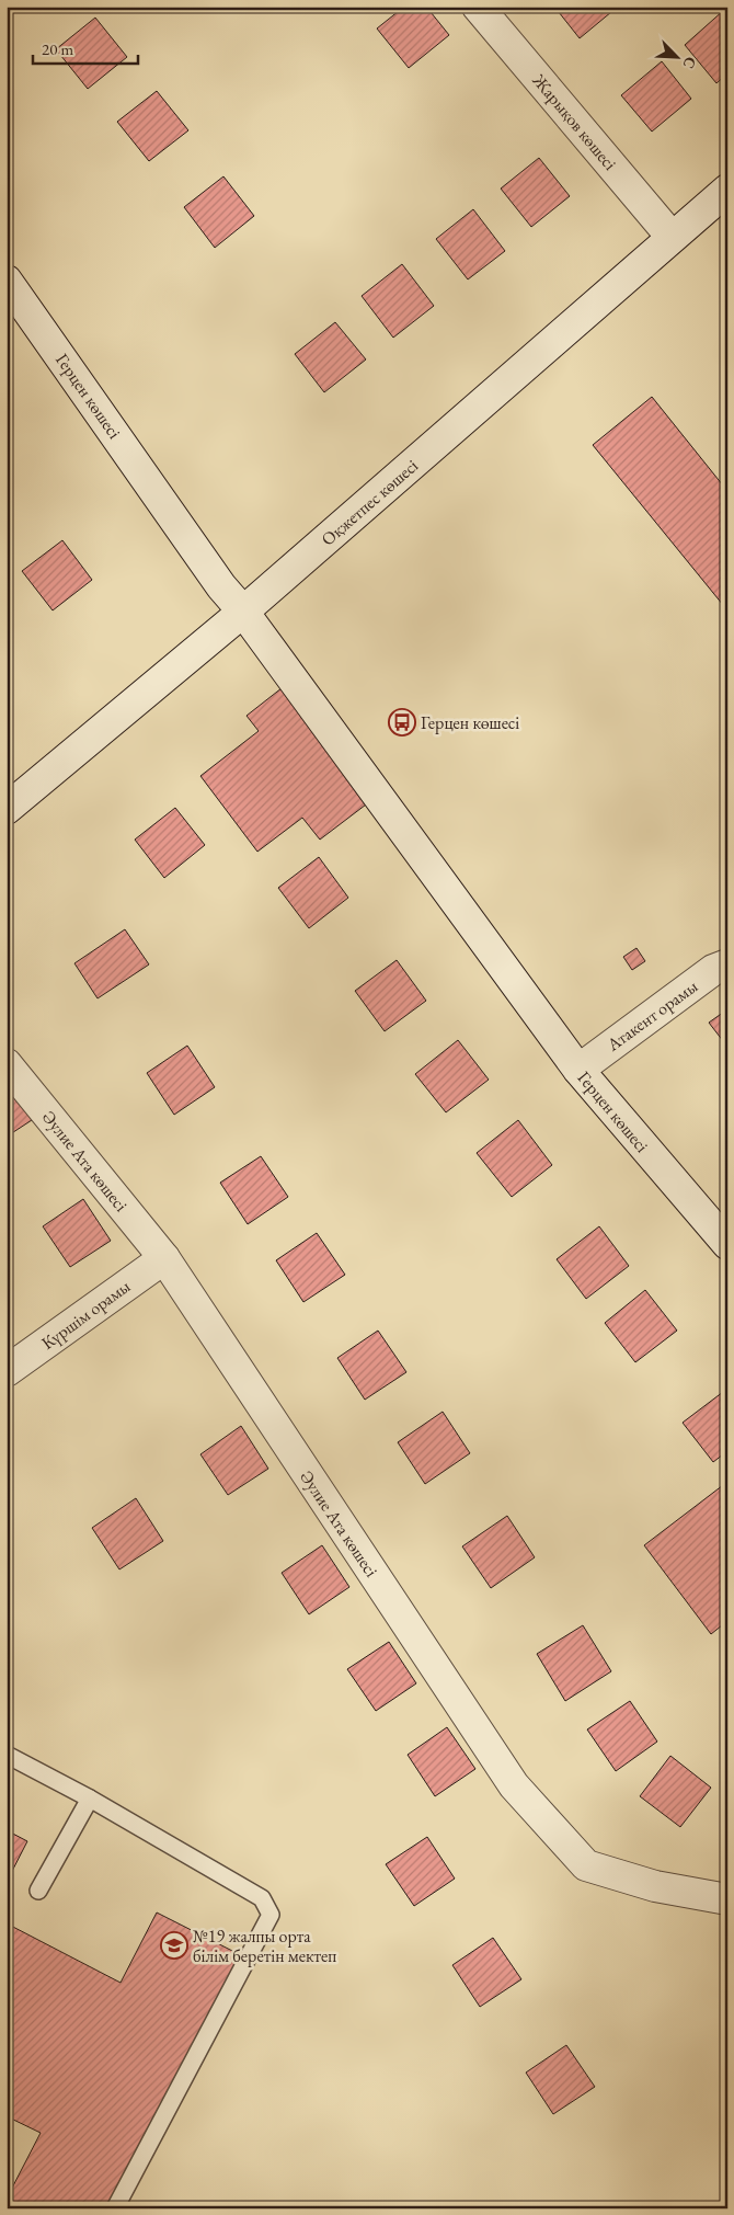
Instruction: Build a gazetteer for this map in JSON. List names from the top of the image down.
{
  "streets": {
    "street": [
      "Жарықов көшесі",
      "Герцен көшесі",
      "Оқжетпес көшесі",
      "Атакент орамы",
      "Әулие Ата көшесі",
      "Күршім орамы"
    ]
  },
  "crossings": [
    ["Жарықов көшесі", "Оқжетпес көшесі"],
    ["Герцен көшесі", "Оқжетпес көшесі"],
    ["Герцен көшесі", "Атакент орамы"],
    ["Әулие Ата көшесі", "Күршім орамы"]
  ],
  "places": {
    "bus stop": ["Герцен көшесі"],
    "school or university": ["№19 жалпы орта білім беретін мектеп"]
  },
  "scale_bar": "20 m",
  "north": "bottom right"
}
